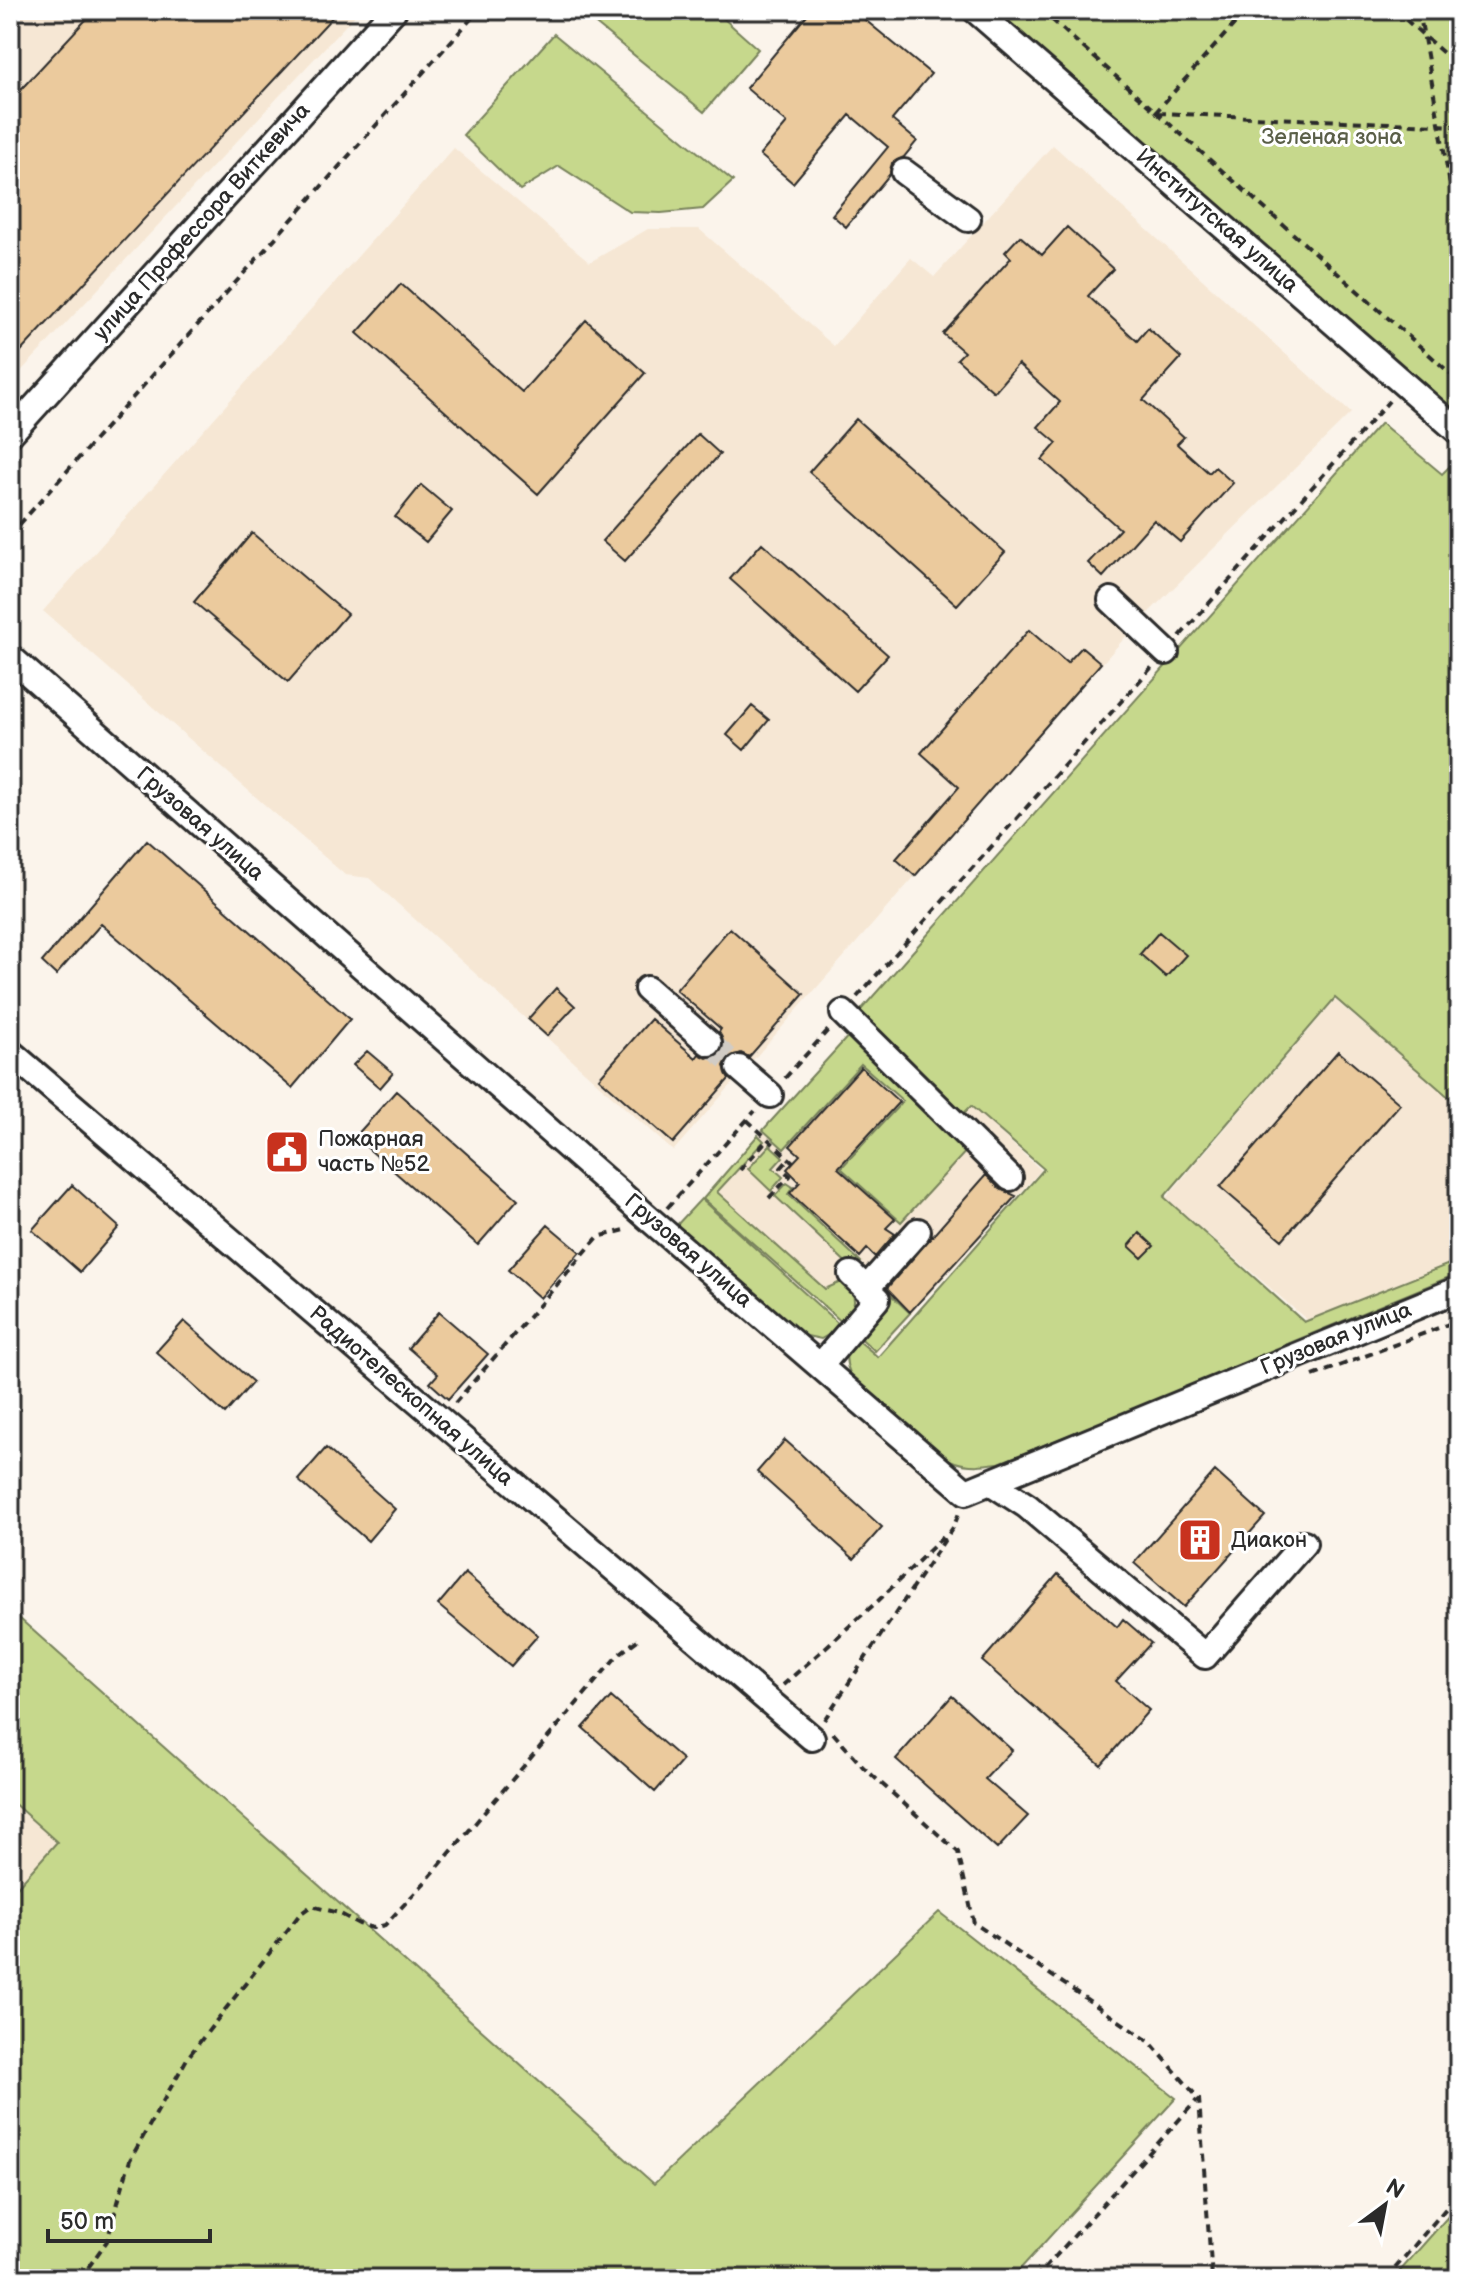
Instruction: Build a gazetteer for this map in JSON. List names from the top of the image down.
{
  "streets": {
    "street": [
      "Институтская улица",
      "улица Профессора Виткевича",
      "Грузовая улица",
      "Радиотелескопная улица"
    ]
  },
  "parks": ["Зеленая зона"],
  "places": {
    "public building": ["Пожарная часть №52"],
    "building": ["Диакон"]
  },
  "scale_bar": "50 m",
  "north": "top right"
}
